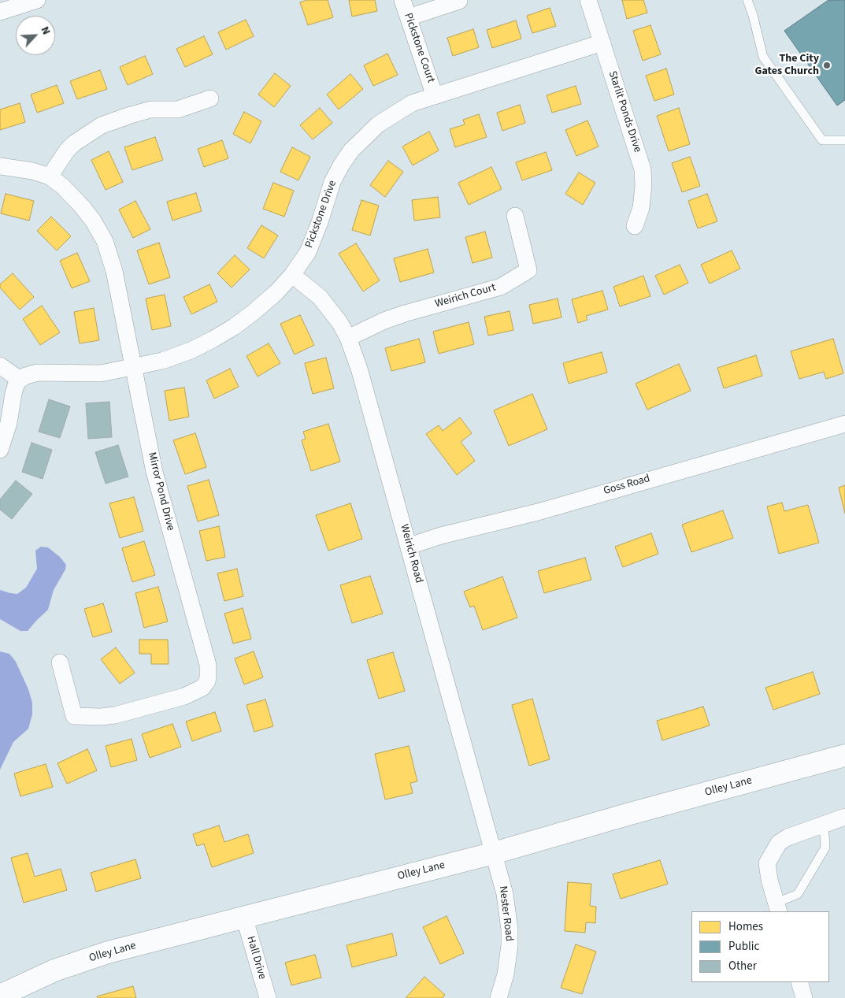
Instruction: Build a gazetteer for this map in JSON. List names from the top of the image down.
{
  "streets": {
    "main road": ["Olley Lane"],
    "street": [
      "Pickstone Court",
      "Starlit Ponds Drive",
      "Pickstone Drive",
      "Weirich Court",
      "Goss Road",
      "Mirror Pond Drive",
      "Weirich Road",
      "Nester Road",
      "Hall Drive"
    ]
  },
  "crossings": [
    ["Pickstone Court", "Pickstone Drive"],
    ["Starlit Ponds Drive", "Pickstone Drive"],
    ["Pickstone Drive", "Mirror Pond Drive"],
    ["Pickstone Drive", "Weirich Road"],
    ["Weirich Court", "Weirich Road"],
    ["Goss Road", "Weirich Road"],
    ["Weirich Road", "Olley Lane"],
    ["Weirich Road", "Nester Road"],
    ["Olley Lane", "Nester Road"],
    ["Olley Lane", "Hall Drive"]
  ],
  "places": ["The City Gates Church"],
  "legend": ["Homes", "Public", "Other"],
  "north": "top right"
}
